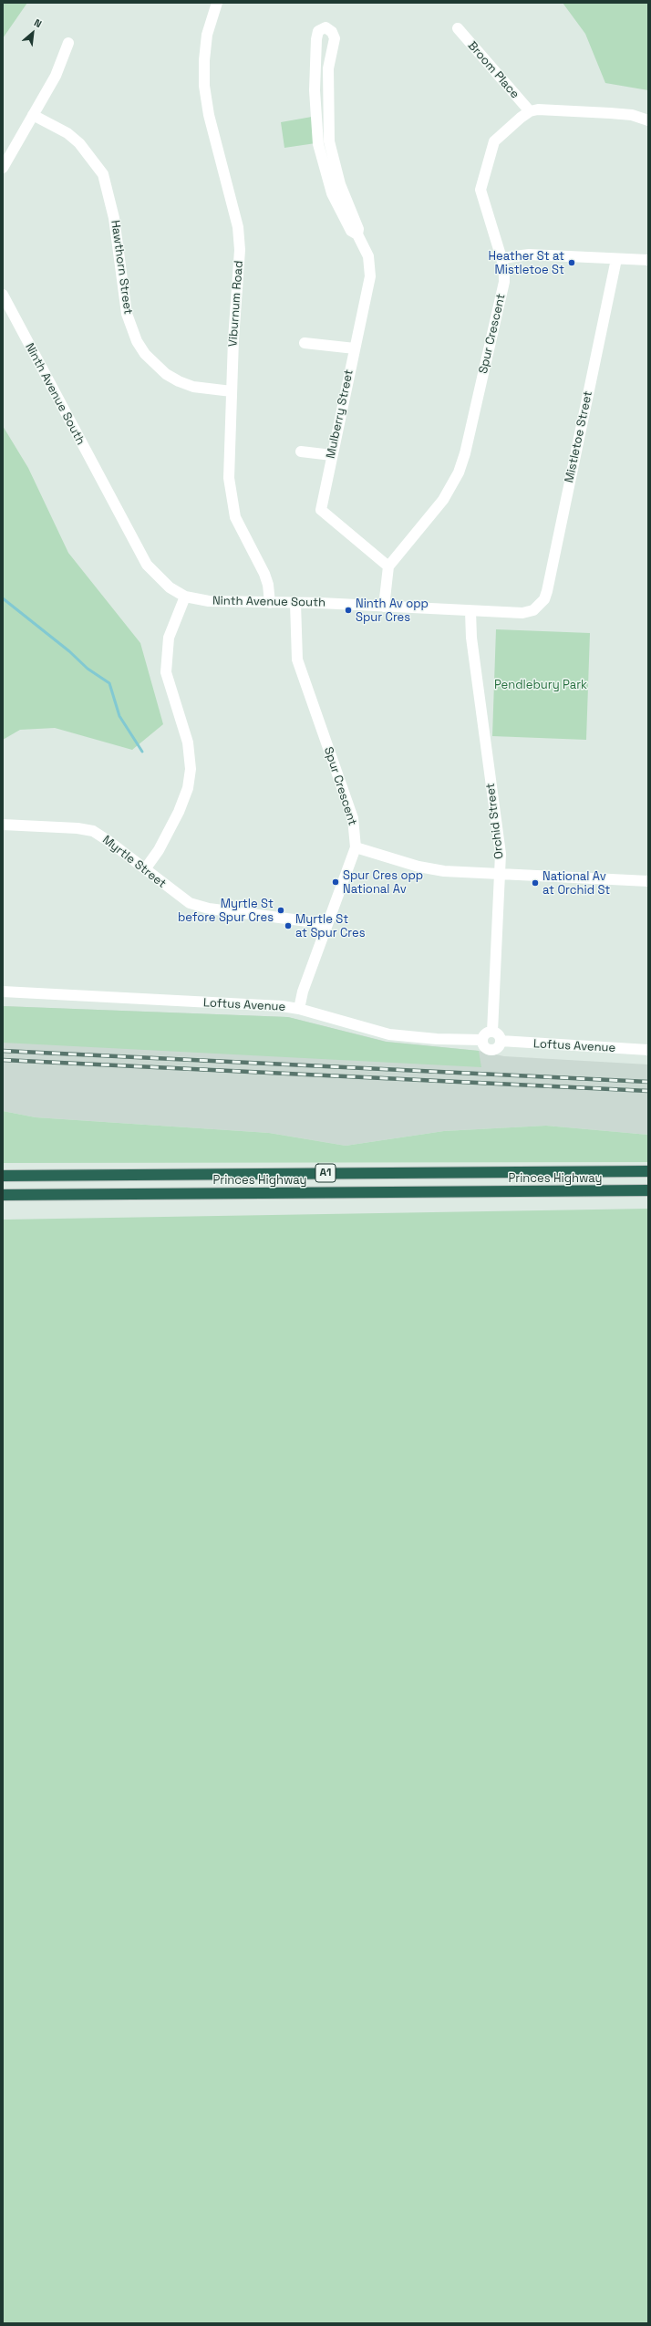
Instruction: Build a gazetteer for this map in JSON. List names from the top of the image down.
{
  "streets": {
    "highway": ["A1", "Princes Highway"],
    "street": [
      "Broom Place",
      "Hawthorn Street",
      "Viburnum Road",
      "Spur Crescent",
      "Ninth Avenue South",
      "Mulberry Street",
      "Mistletoe Street",
      "Orchid Street",
      "Myrtle Street",
      "Loftus Avenue"
    ]
  },
  "crossings": [
    ["Broom Place", "Spur Crescent"],
    ["Hawthorn Street", "Viburnum Road"],
    ["Viburnum Road", "Ninth Avenue South"],
    ["Spur Crescent", "Ninth Avenue South"],
    ["Spur Crescent", "Mulberry Street"],
    ["Spur Crescent", "Myrtle Street"],
    ["Spur Crescent", "Loftus Avenue"],
    ["Ninth Avenue South", "Mistletoe Street"],
    ["Ninth Avenue South", "Orchid Street"],
    ["Orchid Street", "Loftus Avenue"]
  ],
  "parks": ["Pendlebury Park"],
  "places": [
    "Heather St at Mistletoe St",
    "Ninth Av opp Spur Cres",
    "Spur Cres opp National Av",
    "National Av at Orchid St",
    "Myrtle St before Spur Cres",
    "Myrtle St at Spur Cres"
  ],
  "north": "top right"
}
